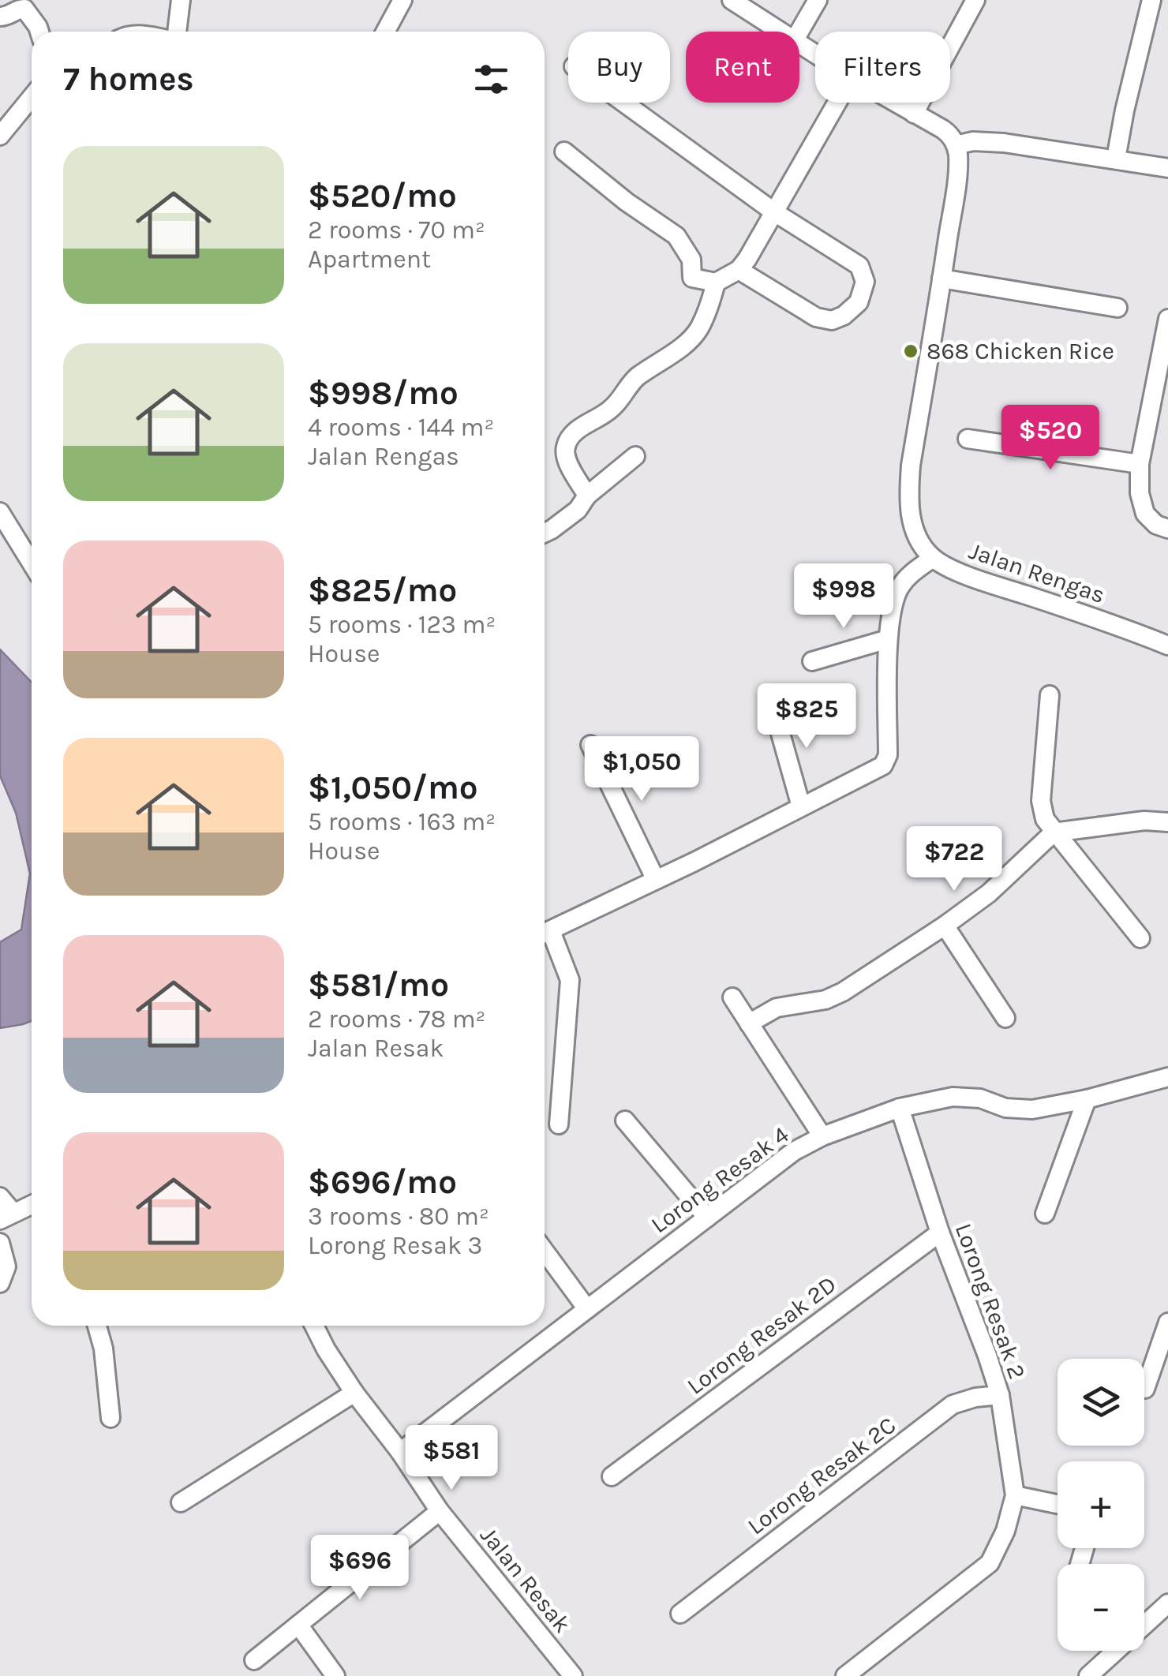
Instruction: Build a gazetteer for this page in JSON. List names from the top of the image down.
{
  "streets": {
    "street": [
      "Jalan Rengas",
      "Lorong Resak 4",
      "Lorong Resak 2",
      "Lorong Resak 2D",
      "Lorong Resak 2C",
      "Jalan Resak"
    ]
  },
  "crossings": [
    ["Lorong Resak 4", "Lorong Resak 2"],
    ["Lorong Resak 4", "Jalan Resak"],
    ["Lorong Resak 2", "Lorong Resak 2D"],
    ["Lorong Resak 2", "Lorong Resak 2C"]
  ],
  "places": ["868 Chicken Rice"],
  "page": {
    "chip": ["Buy", "Rent", "Filters"],
    "heading": "7 homes",
    "list": [
      {
        "name": "$520/mo",
        "note": "2 rooms · 70 m² · Apartment"
      },
      {
        "name": "$998/mo",
        "note": "4 rooms · 144 m² · Jalan Rengas"
      },
      {
        "name": "$825/mo",
        "note": "5 rooms · 123 m² · House"
      },
      {
        "name": "$1,050/mo",
        "note": "5 rooms · 163 m² · House"
      },
      {
        "name": "$581/mo",
        "note": "2 rooms · 78 m² · Jalan Resak"
      },
      {
        "name": "$696/mo",
        "note": "3 rooms · 80 m² · Lorong Resak 3"
      }
    ],
    "price": [
      "$520",
      "$998",
      "$825",
      "$1,050",
      "$722",
      "$581",
      "$696"
    ],
    "map_buttons": ["+", "−"]
  }
}
